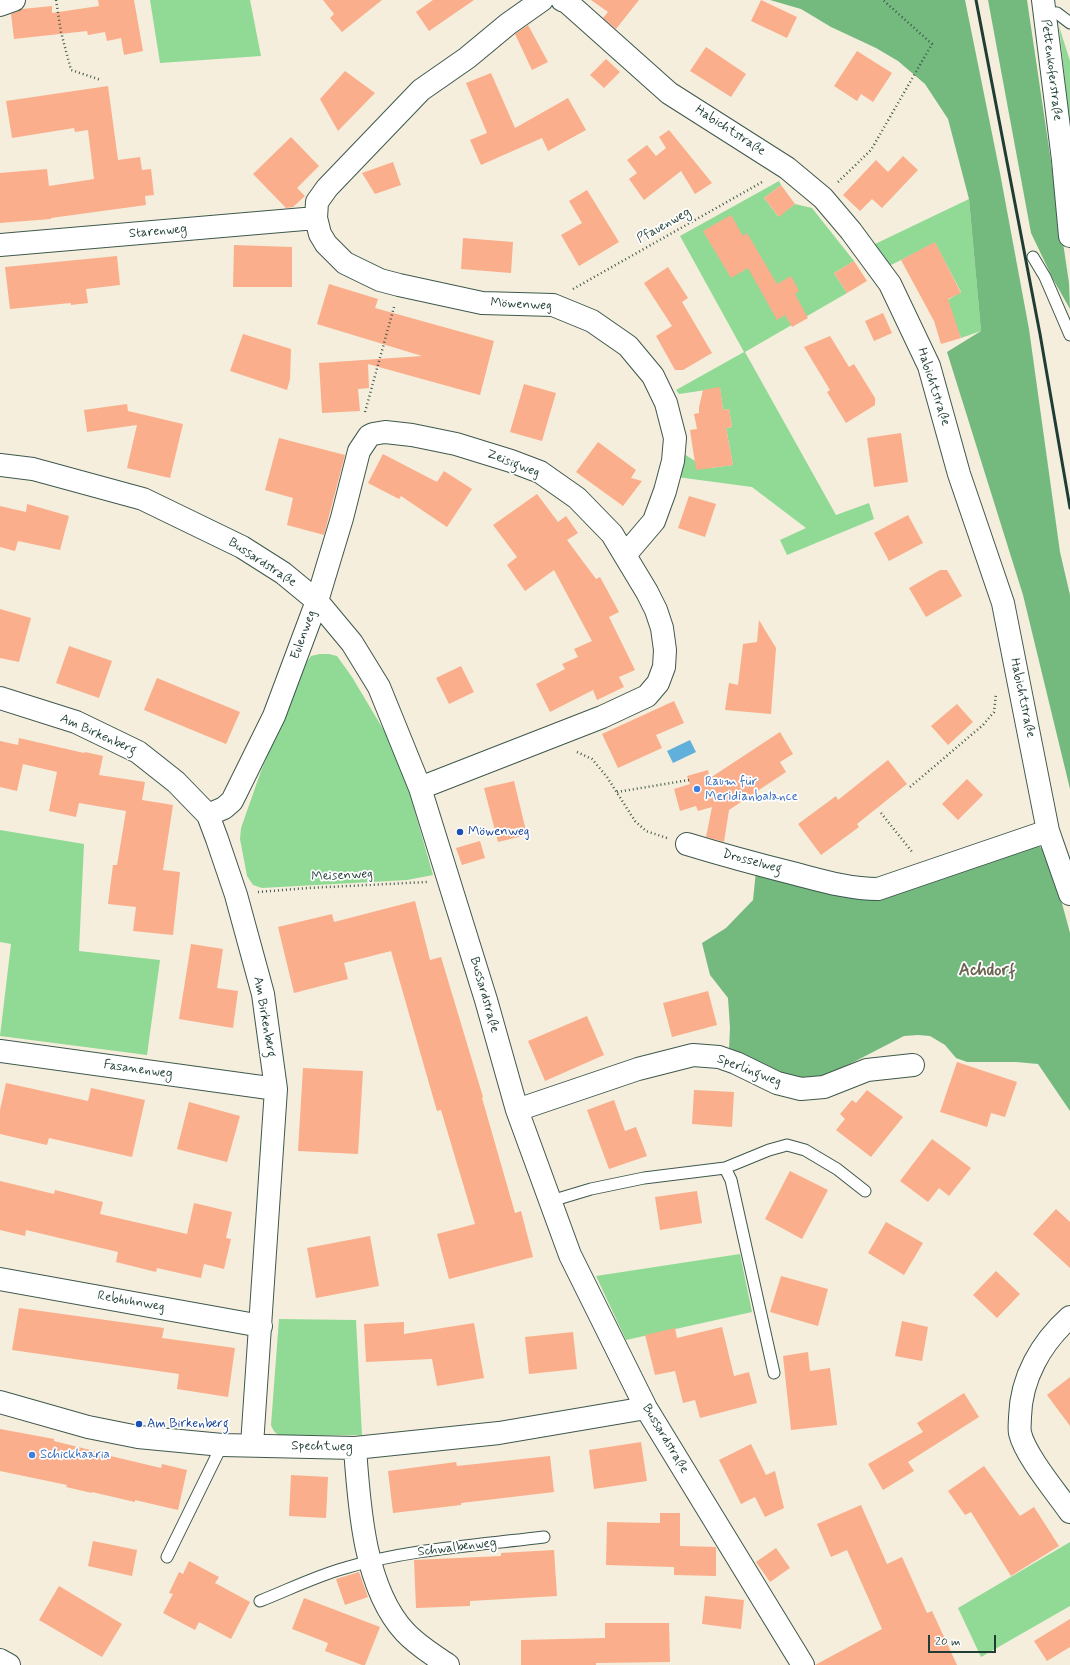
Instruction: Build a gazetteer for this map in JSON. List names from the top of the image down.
{
  "streets": {
    "street": [
      "Pettenkoferstraße",
      "Habichtstraße",
      "Starenweg",
      "Möwenweg",
      "Zeisigweg",
      "Bussardstraße",
      "Eulenweg",
      "Am Birkenberg",
      "Drosselweg",
      "Fasanenweg",
      "Sperlingweg",
      "Rebhuhnweg",
      "Spechtweg"
    ],
    "lane": ["Schwalbenweg"],
    "path": ["Pfauenweg", "Meisenweg"]
  },
  "crossings": [
    ["Habichtstraße", "Pfauenweg"],
    ["Habichtstraße", "Drosselweg"],
    ["Pfauenweg", "Möwenweg"],
    ["Starenweg", "Möwenweg"],
    ["Möwenweg", "Zeisigweg"],
    ["Zeisigweg", "Eulenweg"],
    ["Bussardstraße", "Eulenweg"],
    ["Bussardstraße", "Meisenweg"],
    ["Bussardstraße", "Sperlingweg"],
    ["Bussardstraße", "Spechtweg"],
    ["Eulenweg", "Am Birkenberg"],
    ["Am Birkenberg", "Meisenweg"],
    ["Am Birkenberg", "Fasanenweg"],
    ["Am Birkenberg", "Rebhuhnweg"],
    ["Am Birkenberg", "Spechtweg"]
  ],
  "districts": ["Achdorf"],
  "places": [
    "Raum für Meridianbalance",
    "Möwenweg",
    "Am Birkenberg",
    "Schickhaaria"
  ],
  "scale_bar": "20 m"
}
